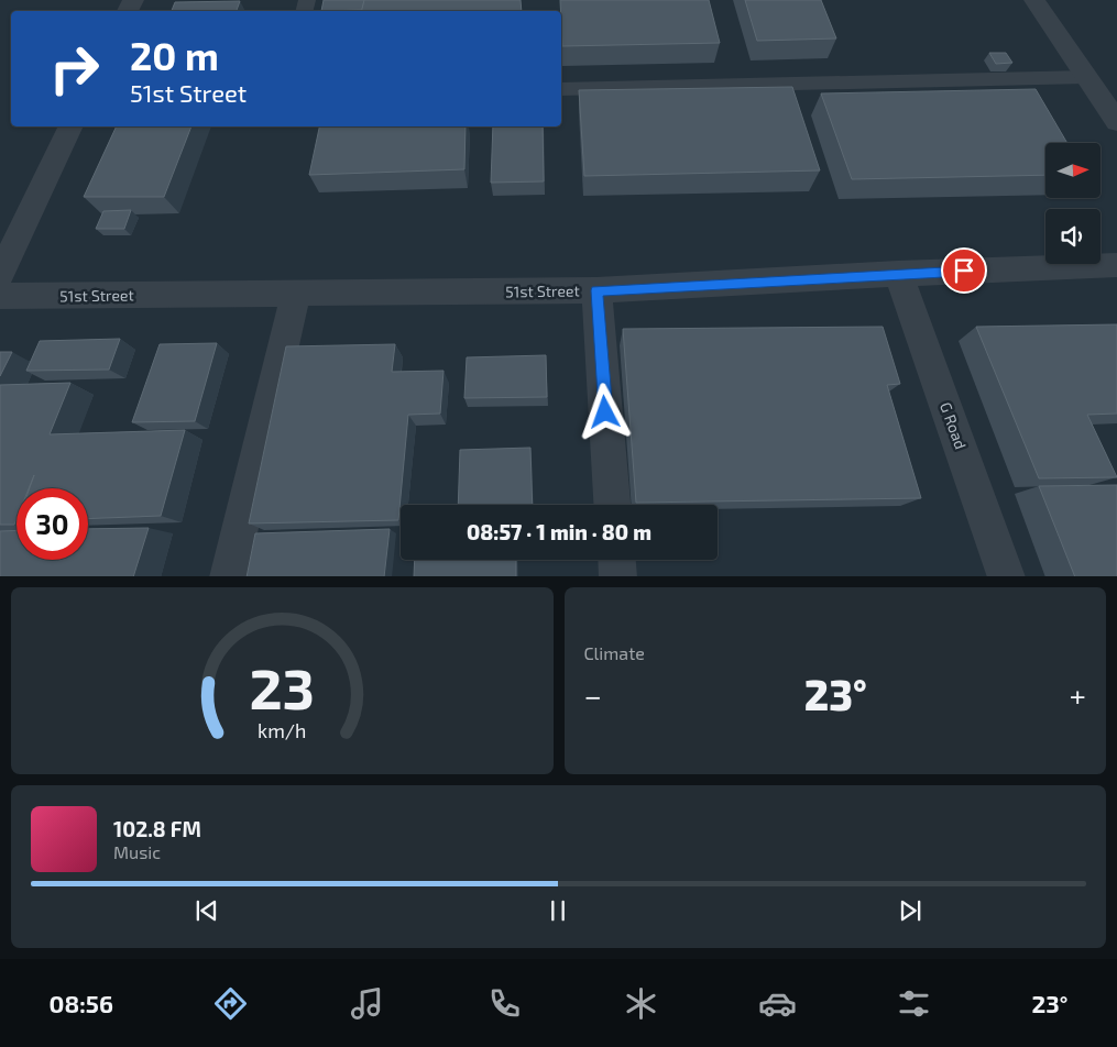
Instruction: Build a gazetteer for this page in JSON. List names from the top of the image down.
{
  "streets": {
    "street": ["51st Street", "G Road"]
  },
  "crossings": [
    ["51st Street", "G Road"]
  ],
  "north": "right",
  "page": {
    "turn": ["20 m", "51st Street"],
    "limit": "30",
    "trip": "08:57 · 1 min · 80 m",
    "tile": "Climate",
    "heat": ["−", "23°", "+"],
    "song": ["102.8 FM", "Music"],
    "tabs": ["08:56", "23°"],
    "gauge": ["23", "km/h"]
  }
}
